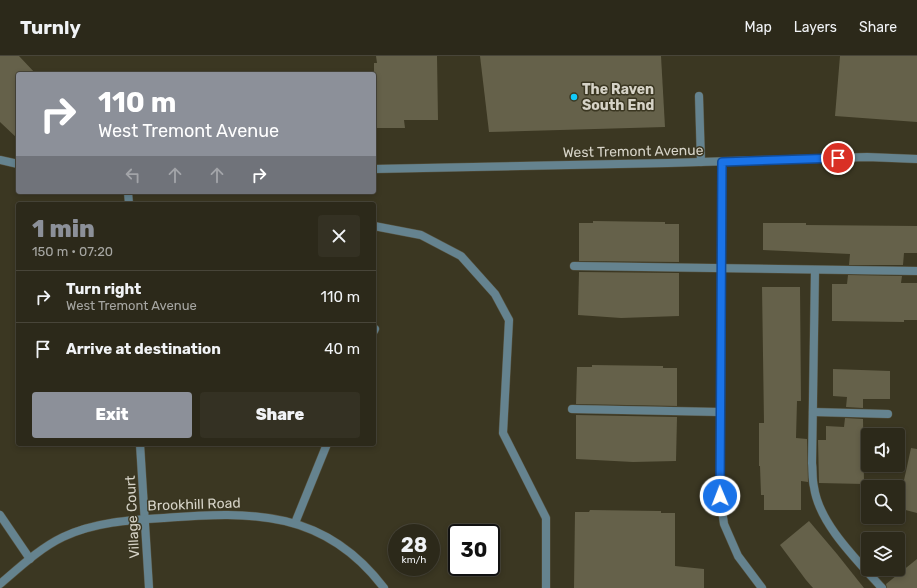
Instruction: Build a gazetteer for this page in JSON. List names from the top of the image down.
{
  "streets": {
    "street": ["West Tremont Avenue", "Brookhill Road", "Village Court"]
  },
  "crossings": [
    ["Brookhill Road", "Village Court"]
  ],
  "places": ["The Raven South End"],
  "page": {
    "header": "Turnly",
    "nav": ["Map", "Layers", "Share"],
    "turn": ["110 m", "West Tremont Avenue"],
    "heading": ["1 min", "150 m · 07:20"],
    "list": [
      {
        "name": "Turn right",
        "note": "West Tremont Avenue",
        "value": "110 m"
      },
      {
        "name": "Arrive at destination",
        "value": "40 m"
      }
    ],
    "buttons": ["Exit", "Share"],
    "speed": "28 km/h",
    "limit": "30"
  }
}
